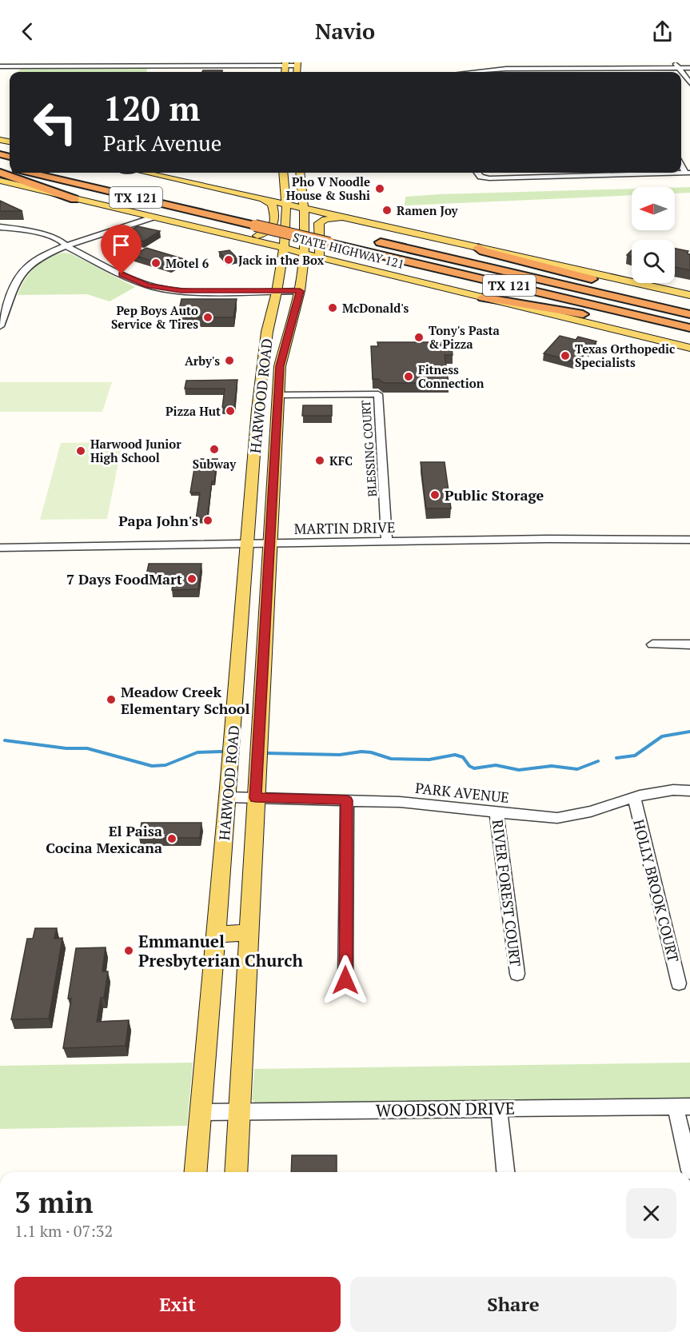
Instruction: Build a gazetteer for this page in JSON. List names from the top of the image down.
{
  "streets": {
    "highway": ["TX 121"],
    "main road": ["STATE HIGHWAY 121", "HARWOOD ROAD"],
    "street": [
      "BLESSING COURT",
      "MARTIN DRIVE",
      "PARK AVENUE",
      "HOLLY BROOK COURT",
      "RIVER FOREST COURT",
      "WOODSON DRIVE"
    ]
  },
  "crossings": [
    ["STATE HIGHWAY 121", "HARWOOD ROAD"],
    ["HARWOOD ROAD", "BLESSING COURT"],
    ["HARWOOD ROAD", "MARTIN DRIVE"],
    ["HARWOOD ROAD", "PARK AVENUE"],
    ["HARWOOD ROAD", "WOODSON DRIVE"],
    ["BLESSING COURT", "MARTIN DRIVE"],
    ["PARK AVENUE", "HOLLY BROOK COURT"],
    ["PARK AVENUE", "RIVER FOREST COURT"]
  ],
  "places": [
    "Pho V Noodle House & Sushi",
    "Ramen Joy",
    "Jack in the Box",
    "Motel 6",
    "McDonald's",
    "Pep Boys Auto Service & Tires",
    "Tony's Pasta & Pizza",
    "Texas Orthopedic Specialists",
    "Arby's",
    "Fitness Connection",
    "Pizza Hut",
    "Subway",
    "Harwood Junior High School",
    "KFC",
    "Public Storage",
    "Papa John's",
    "7 Days FoodMart",
    "Meadow Creek Elementary School",
    "El Paisa Cocina Mexicana",
    "Emmanuel Presbyterian Church"
  ],
  "north": "left",
  "page": {
    "header": "Navio",
    "turn": ["120 m", "Park Avenue"],
    "heading": ["3 min", "1.1 km · 07:32"],
    "buttons": ["Exit", "Share"]
  }
}
